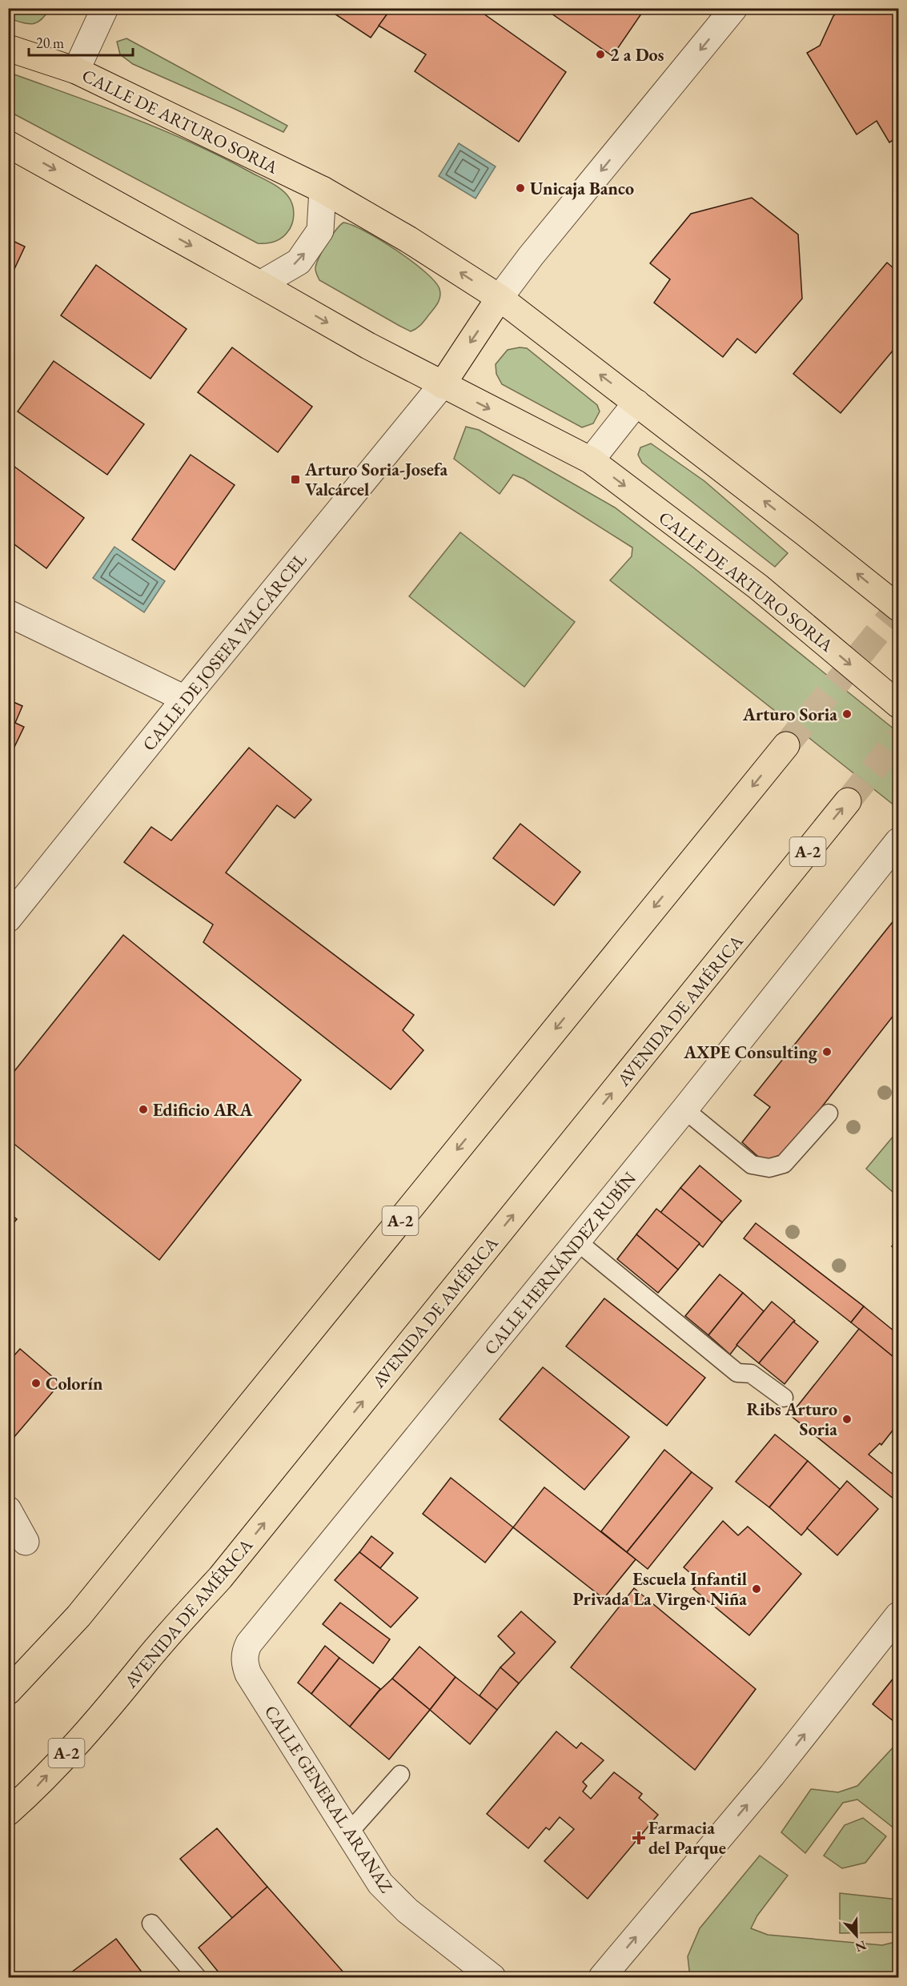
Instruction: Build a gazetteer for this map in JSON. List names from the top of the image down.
{
  "streets": {
    "main road": ["CALLE DE ARTURO SORIA", "A-2", "AVENIDA DE AMÉRICA"],
    "street": ["CALLE DE JOSEFA VALCÁRCEL", "CALLE HERNÁNDEZ RUBÍN", "CALLE GENERAL ARANAZ"]
  },
  "crossings": [
    ["CALLE DE ARTURO SORIA", "CALLE DE JOSEFA VALCÁRCEL"],
    ["CALLE HERNÁNDEZ RUBÍN", "CALLE GENERAL ARANAZ"]
  ],
  "places": {
    "other": [
      "2 a Dos",
      "Unicaja Banco",
      "Arturo Soria",
      "AXPE Consulting",
      "Edificio ARA",
      "Colorín",
      "Ribs Arturo Soria",
      "Escuela Infantil Privada La Virgen Niña"
    ],
    "transit": ["Arturo Soria-Josefa Valcárcel"],
    "health": ["Farmacia del Parque"]
  },
  "scale_bar": "20 m",
  "north": "bottom"
}
